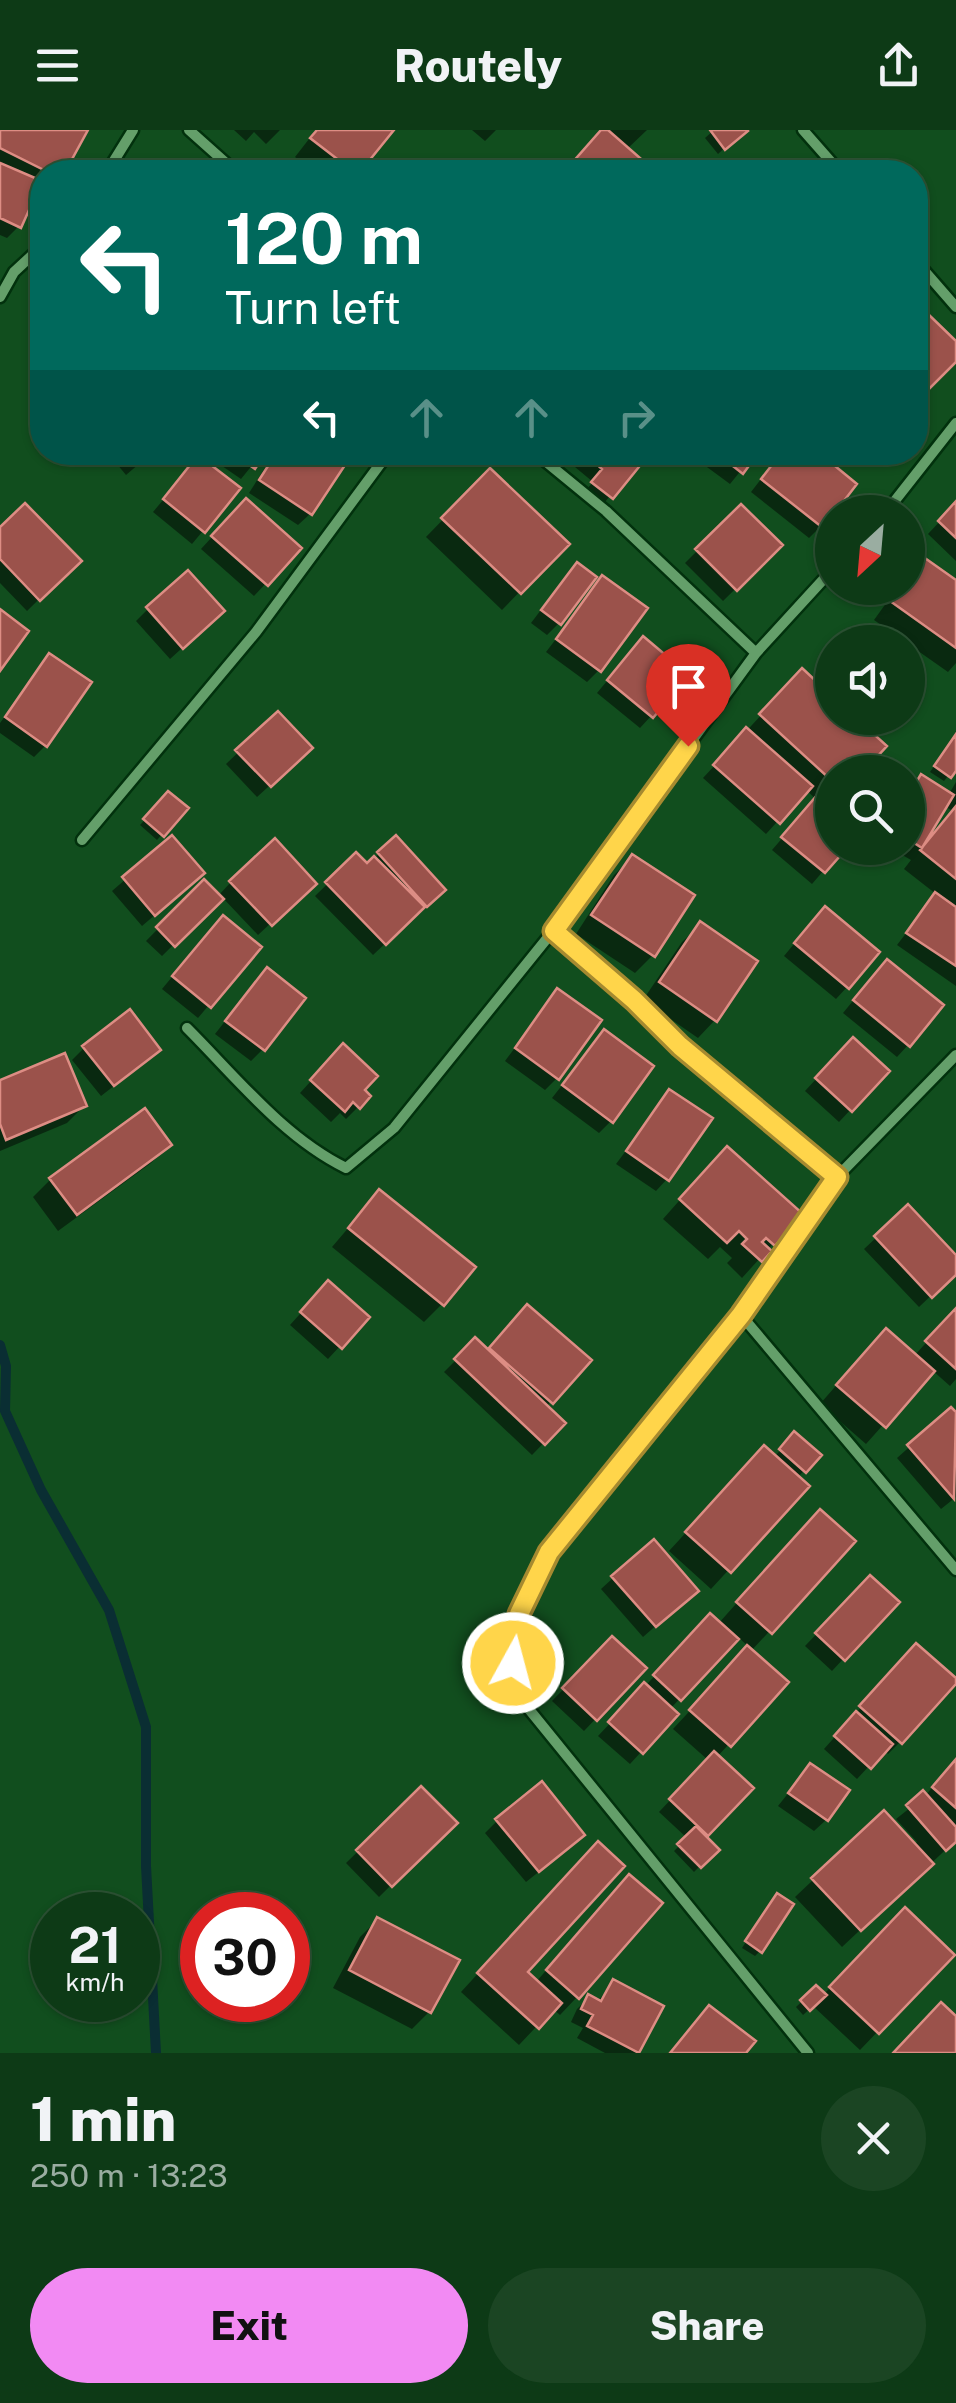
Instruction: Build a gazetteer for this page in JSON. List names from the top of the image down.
{
  "north": "bottom left",
  "page": {
    "header": "Routely",
    "turn": ["120 m", "Turn left"],
    "speed": "21 km/h",
    "limit": "30",
    "heading": ["1 min", "250 m · 13:23"],
    "buttons": ["Exit", "Share"]
  }
}
